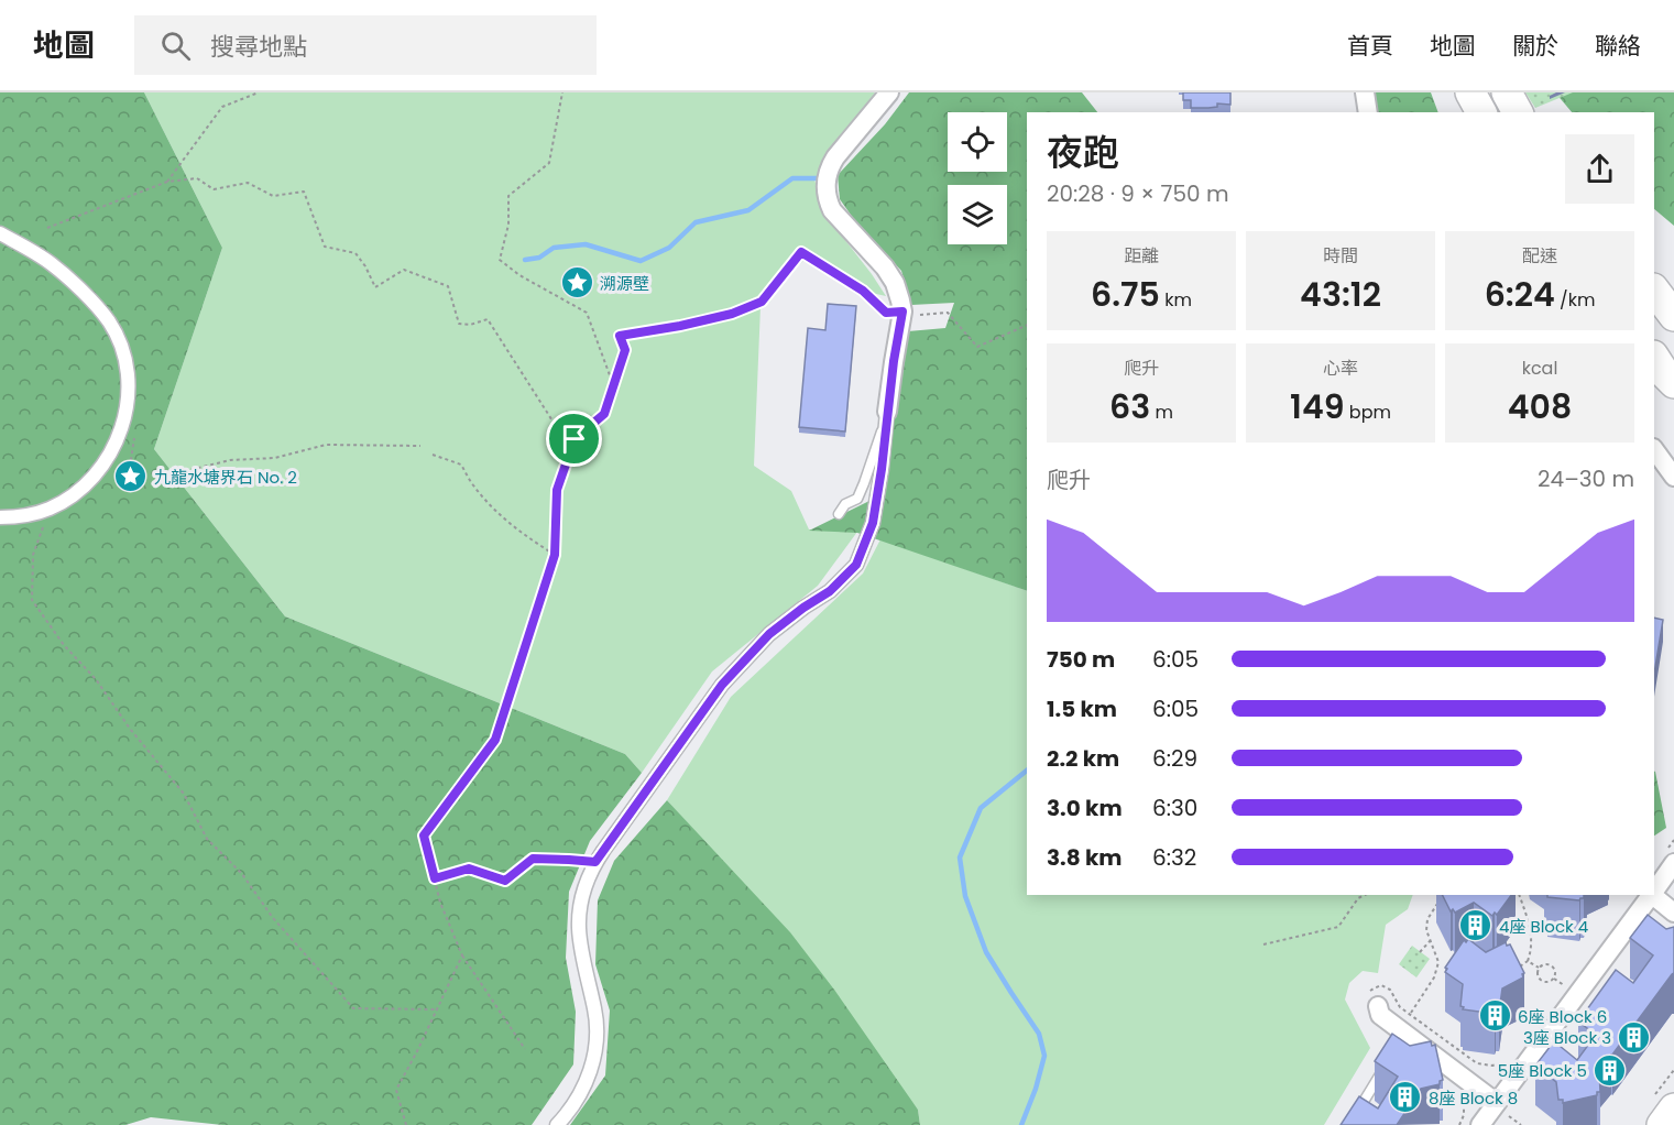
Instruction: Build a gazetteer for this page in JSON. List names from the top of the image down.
{
  "places": {
    "place": ["溯源壁", "九龍水塘界石 No. 2"],
    "building": [
      "4座 Block 4",
      "6座 Block 6",
      "3座 Block 3",
      "5座 Block 5",
      "8座 Block 8"
    ]
  },
  "page": {
    "header": "地圖",
    "search": "搜尋地點",
    "nav": [
      "首頁",
      "地圖",
      "關於",
      "聯絡"
    ],
    "heading": ["夜跑", "20:28 · 9 × 750 m"],
    "stats": [
      ["距離", "6.75 km"],
      ["時間", "43:12"],
      ["配速", "6:24 /km"],
      ["爬升", "63 m"],
      ["心率", "149 bpm"],
      ["kcal", "408"]
    ],
    "chart": ["爬升", "24–30 m"],
    "list": [
      {
        "name": "750 m",
        "note": "6:05"
      },
      {
        "name": "1.5 km",
        "note": "6:05"
      },
      {
        "name": "2.2 km",
        "note": "6:29"
      },
      {
        "name": "3.0 km",
        "note": "6:30"
      },
      {
        "name": "3.8 km",
        "note": "6:32"
      }
    ]
  }
}
